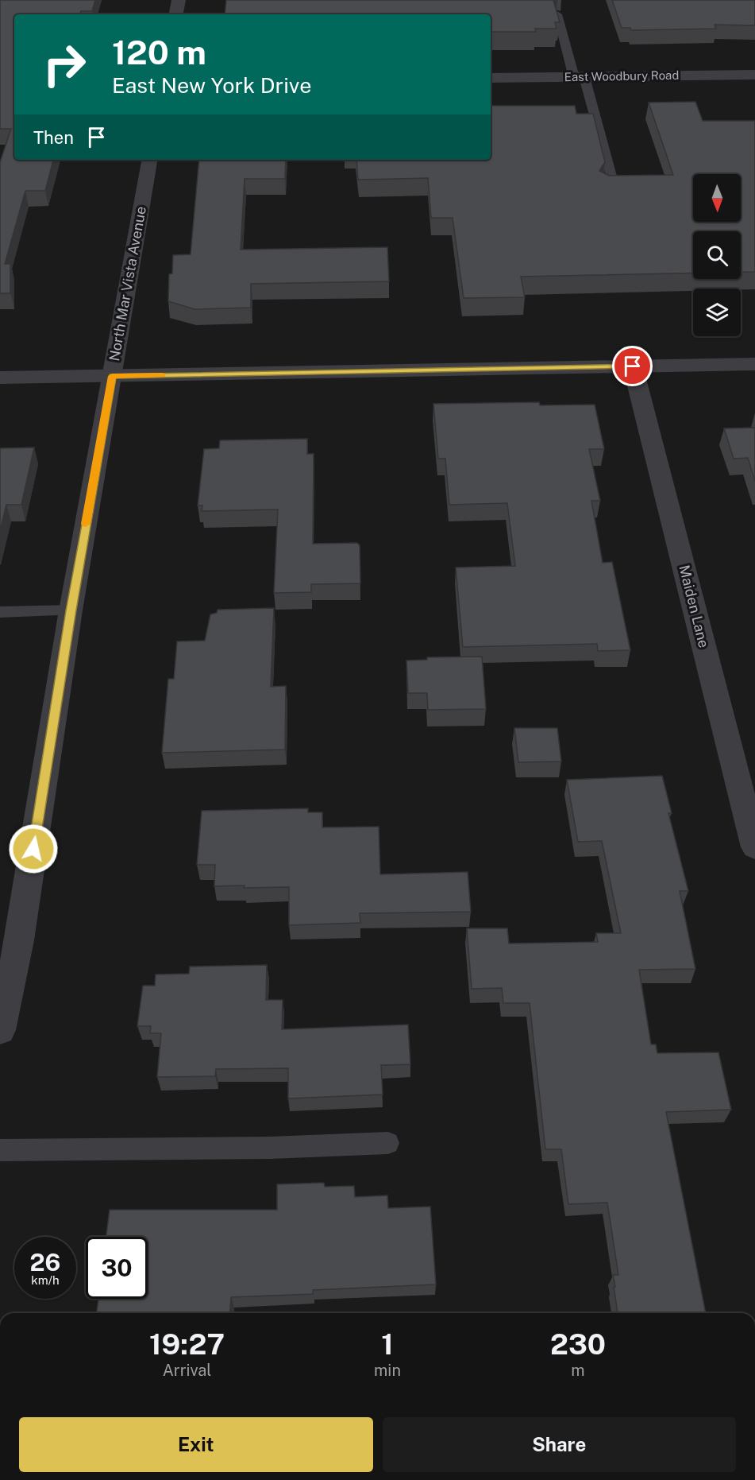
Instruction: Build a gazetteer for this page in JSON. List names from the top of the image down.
{
  "streets": {
    "street": ["East Woodbury Road", "North Mar Vista Avenue", "Maiden Lane"]
  },
  "north": "bottom",
  "page": {
    "turn": ["120 m", "East New York Drive"],
    "then": "Then",
    "speed": "26 km/h",
    "limit": "30",
    "eta": [
      "19:27",
      "Arrival",
      "1",
      "min",
      "230",
      "m"
    ],
    "buttons": ["Exit", "Share"]
  }
}
